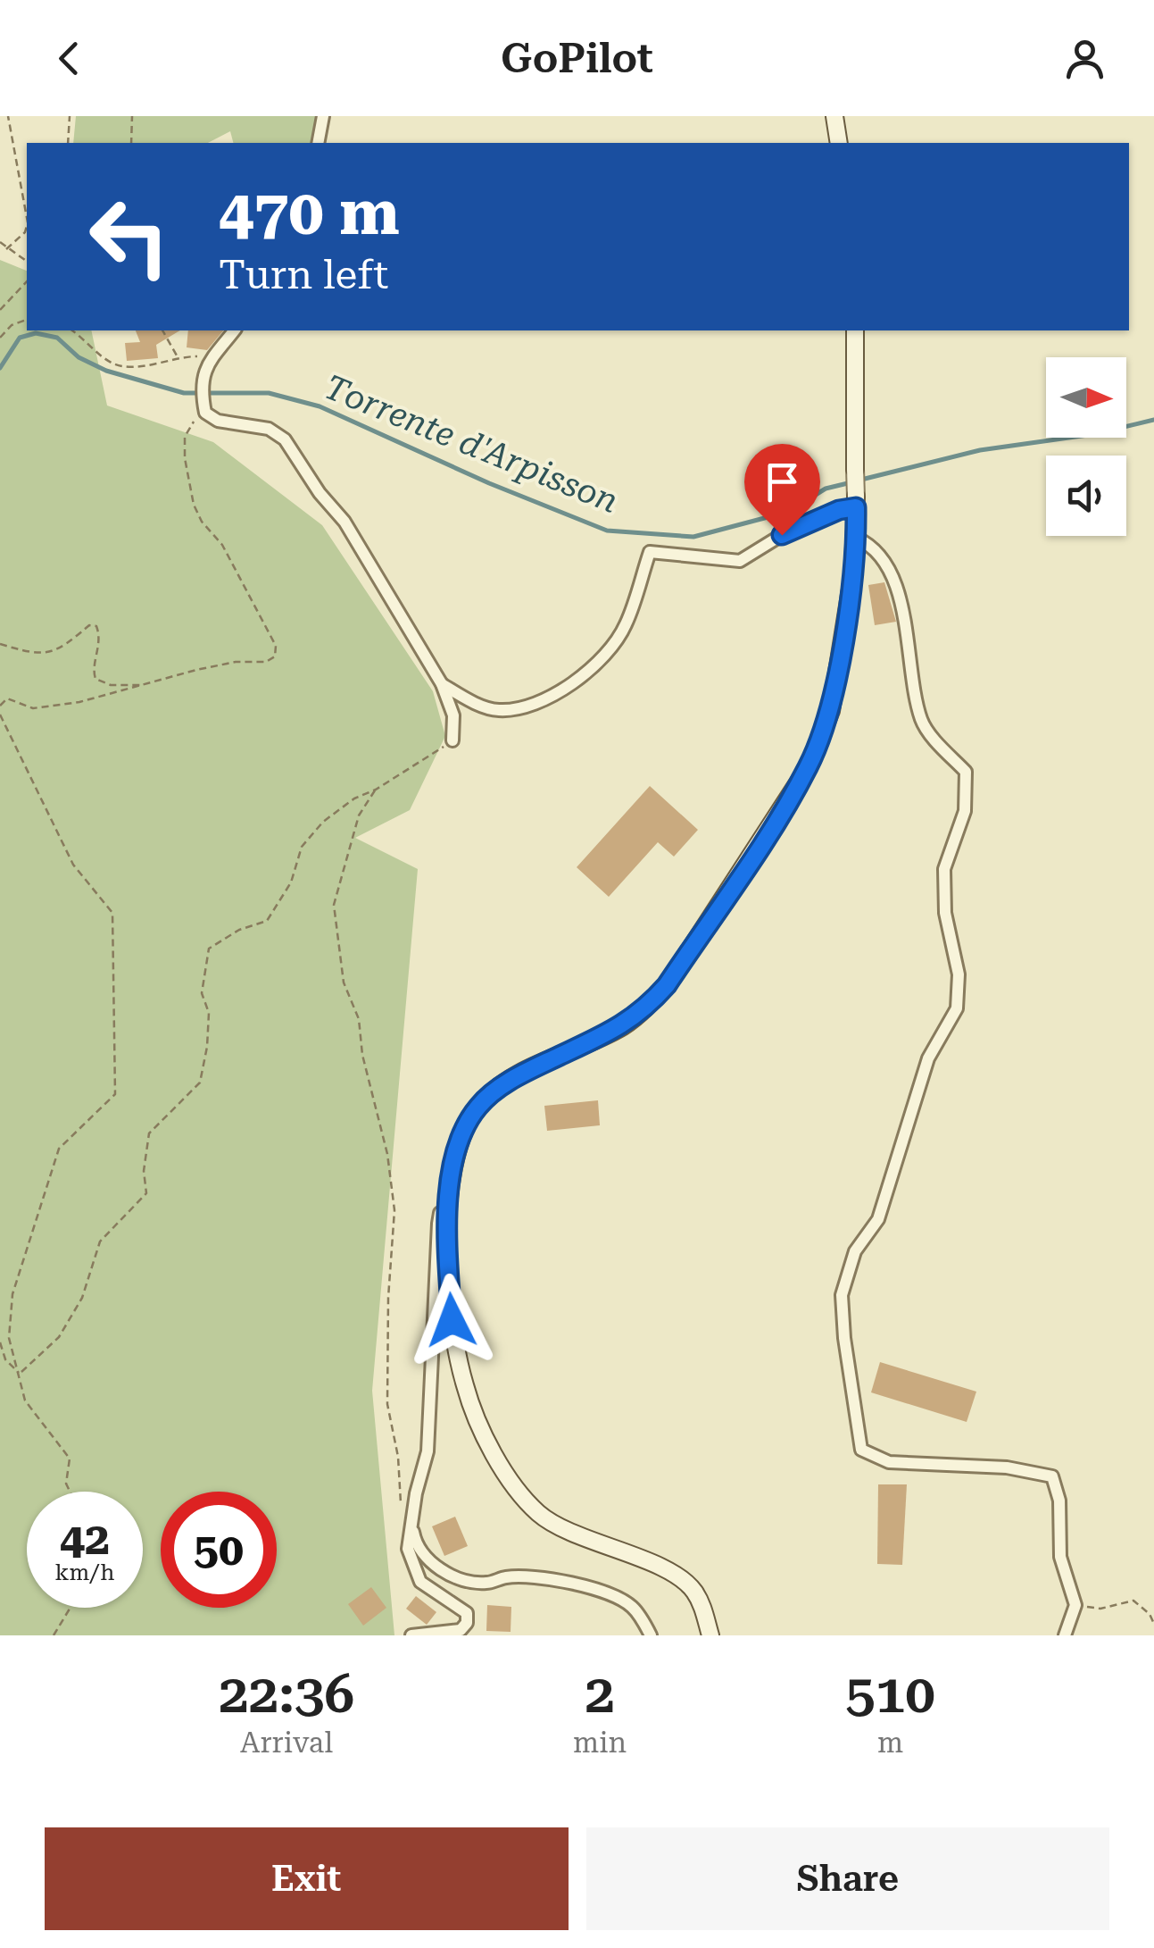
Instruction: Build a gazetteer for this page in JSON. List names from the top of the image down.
{
  "water": ["Torrente d'Arpisson"],
  "north": "right",
  "page": {
    "header": "GoPilot",
    "turn": ["470 m", "Turn left"],
    "speed": "42 km/h",
    "limit": "50",
    "eta": [
      "22:36",
      "Arrival",
      "2",
      "min",
      "510",
      "m"
    ],
    "buttons": ["Exit", "Share"]
  }
}
